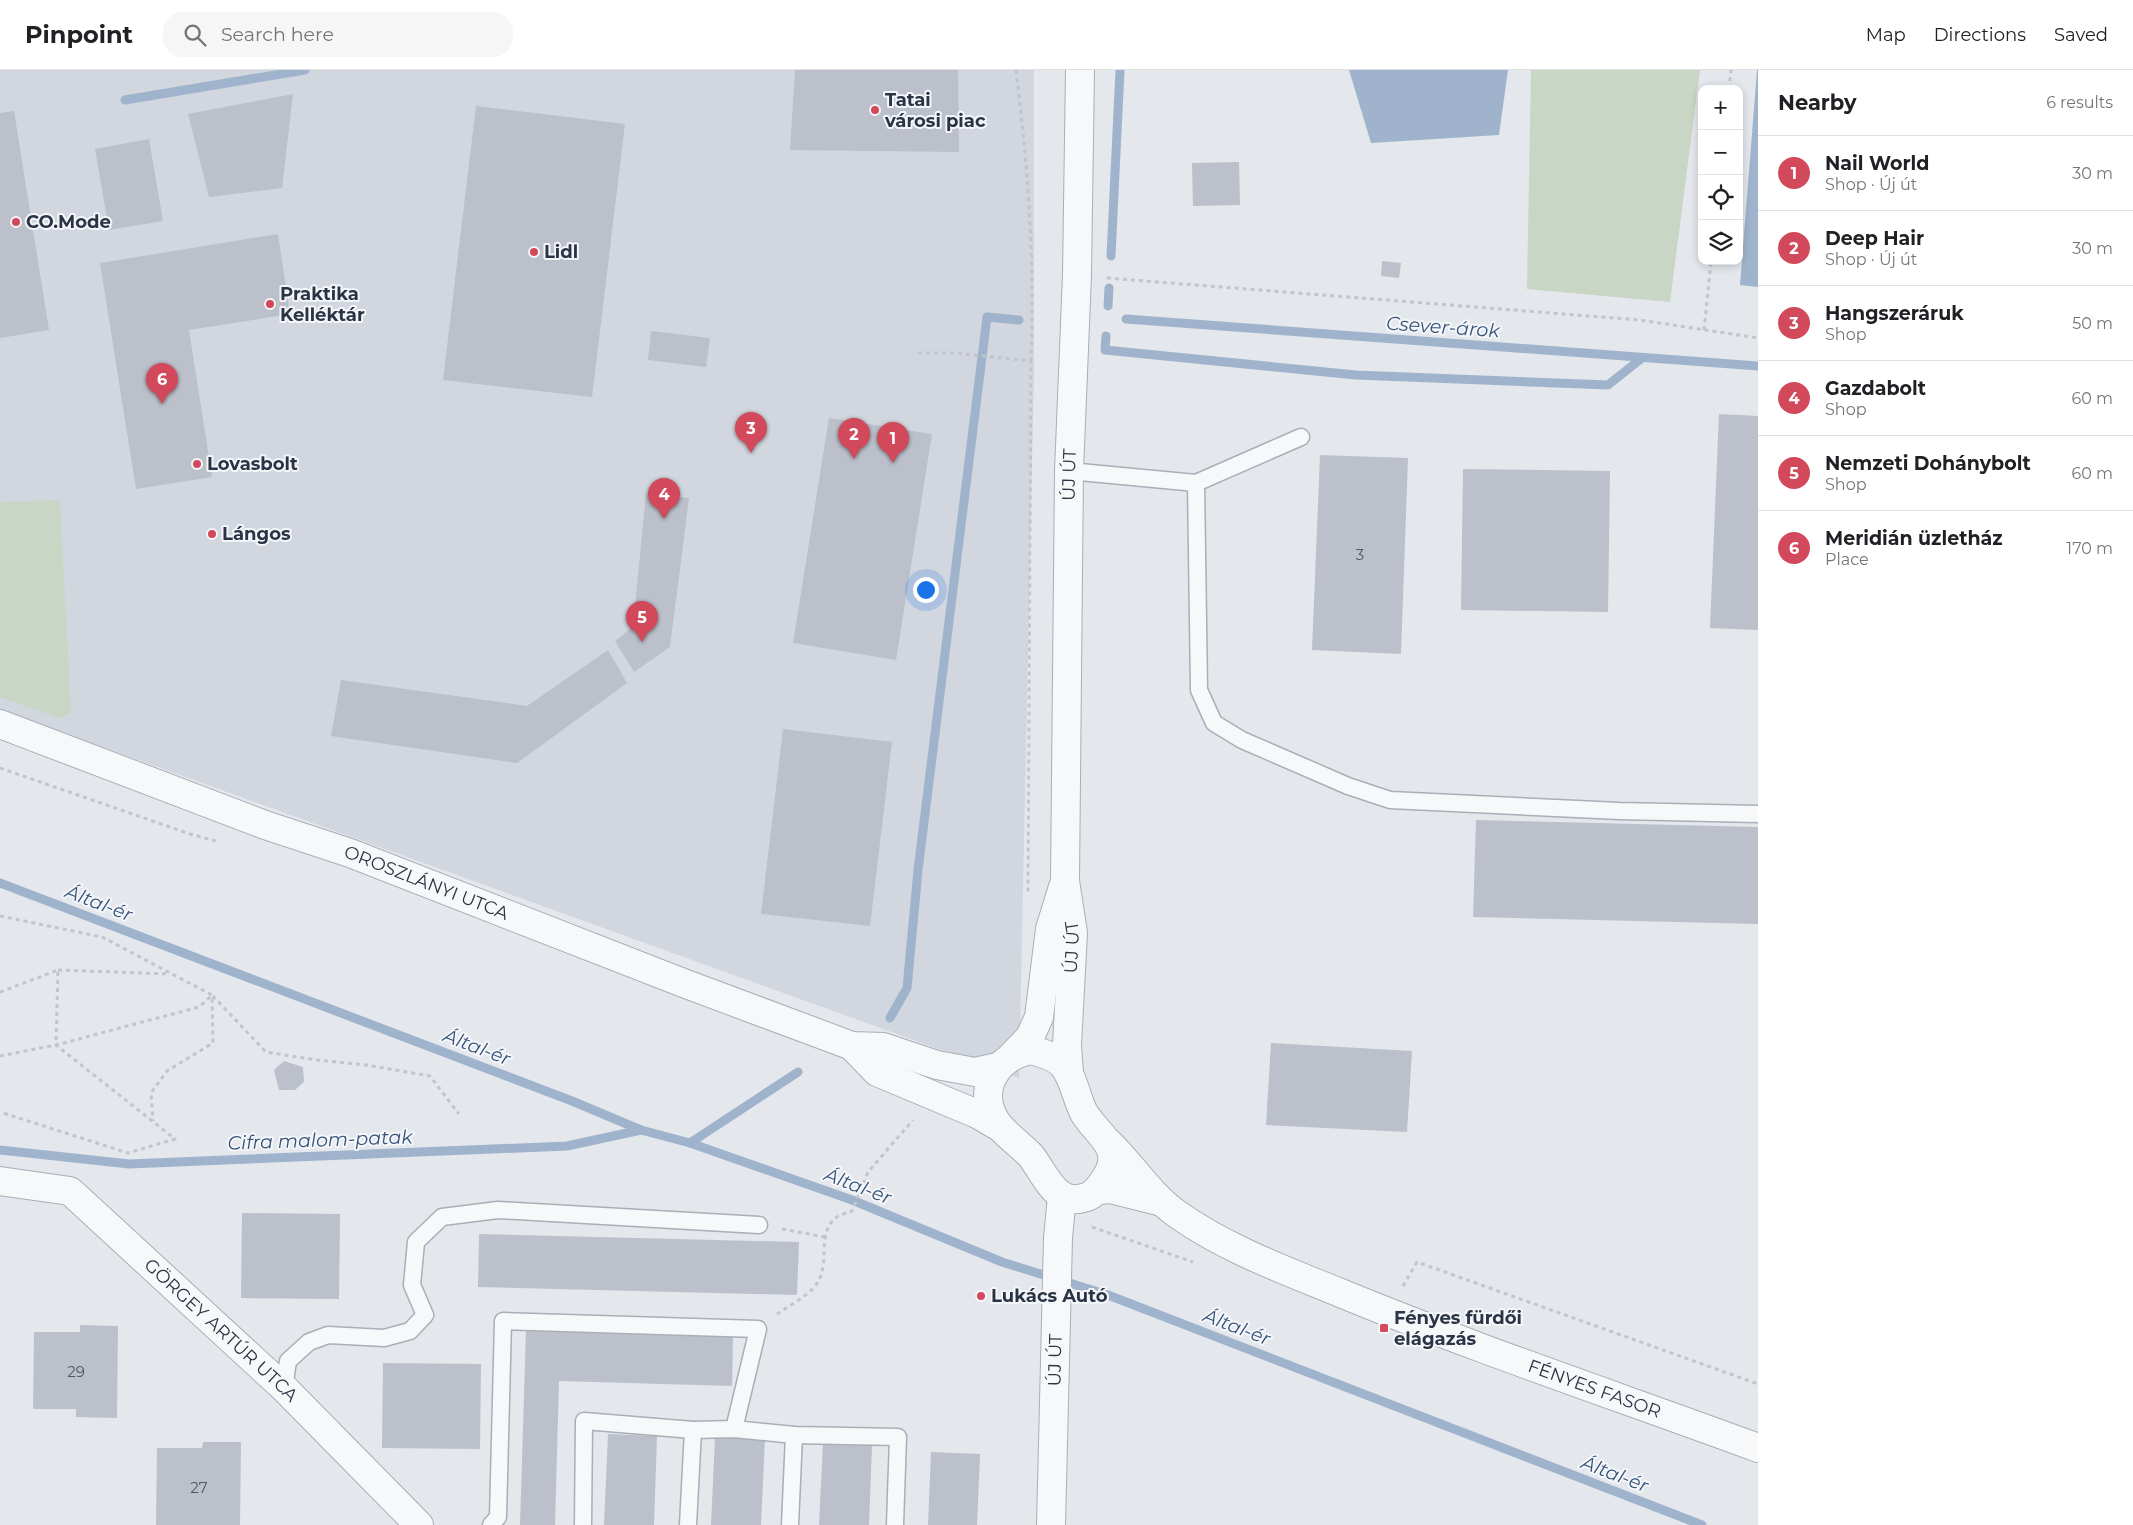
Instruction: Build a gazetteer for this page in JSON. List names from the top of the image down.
{
  "streets": {
    "street": [
      "ÚJ ÚT",
      "OROSZLÁNYI UTCA",
      "GÖRGEY ARTÚR UTCA",
      "FÉNYES FASOR"
    ]
  },
  "crossings": [
    ["ÚJ ÚT", "OROSZLÁNYI UTCA"],
    ["ÚJ ÚT", "FÉNYES FASOR"],
    ["OROSZLÁNYI UTCA", "FÉNYES FASOR"]
  ],
  "water": ["Csever-árok", "Által-ér", "Cifra malom-patak"],
  "places": {
    "other": [
      "Tatai városi piac",
      "CO.Mode",
      "Lidl",
      "Praktika Kelléktár",
      "Lovasbolt",
      "Lángos",
      "Lukács Autó"
    ],
    "transit": ["Fényes fürdői elágazás"]
  },
  "house_numbers": ["3", "29", "27"],
  "page": {
    "header": "Pinpoint",
    "search": "Search here",
    "nav": ["Map", "Directions", "Saved"],
    "heading": ["Nearby", "6 results"],
    "map_buttons": ["+", "−"],
    "list": [
      {
        "mark": "1",
        "name": "Nail World",
        "note": "Shop · Új út",
        "value": "30 m"
      },
      {
        "mark": "2",
        "name": "Deep Hair",
        "note": "Shop · Új út",
        "value": "30 m"
      },
      {
        "mark": "3",
        "name": "Hangszeráruk",
        "note": "Shop",
        "value": "50 m"
      },
      {
        "mark": "4",
        "name": "Gazdabolt",
        "note": "Shop",
        "value": "60 m"
      },
      {
        "mark": "5",
        "name": "Nemzeti Dohánybolt",
        "note": "Shop",
        "value": "60 m"
      },
      {
        "mark": "6",
        "name": "Meridián üzletház",
        "note": "Place",
        "value": "170 m"
      }
    ],
    "pins": [
      "6",
      "3",
      "2",
      "1",
      "4",
      "5"
    ]
  }
}
